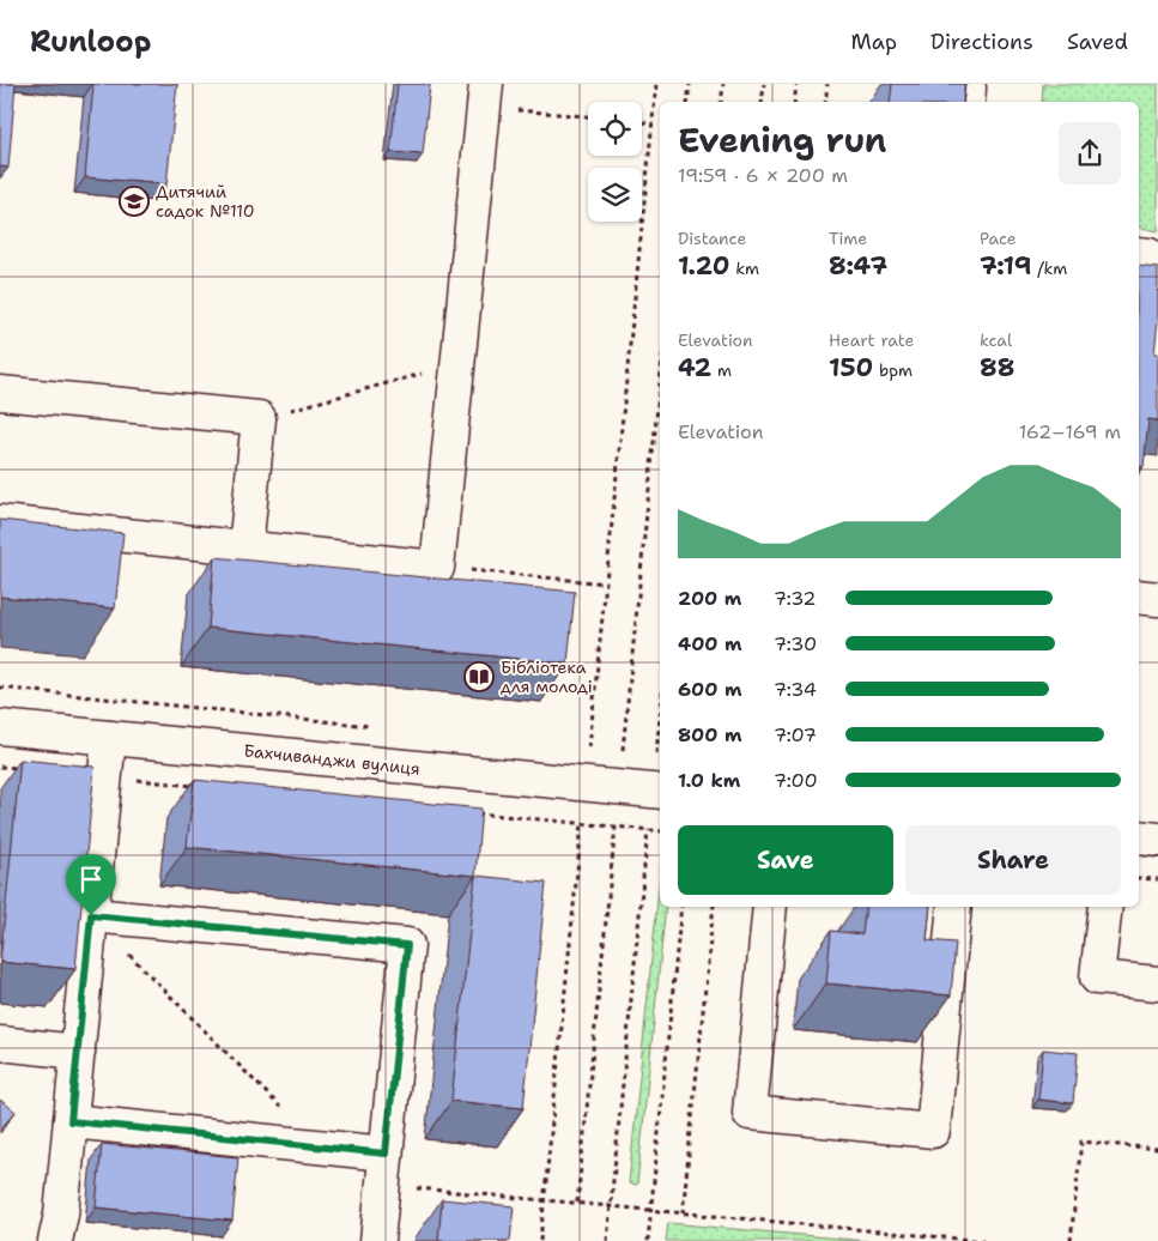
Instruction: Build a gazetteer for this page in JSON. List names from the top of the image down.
{
  "streets": {
    "street": ["Бахчиванджи вулиця"]
  },
  "places": {
    "school or university": ["Дитячий садок №110"],
    "library": ["Бібліотека для молоді"]
  },
  "page": {
    "header": "Runloop",
    "nav": ["Map", "Directions", "Saved"],
    "heading": ["Evening run", "19:59 · 6 × 200 m"],
    "stats": [
      ["Distance", "1.20 km"],
      ["Time", "8:47"],
      ["Pace", "7:19 /km"],
      ["Elevation", "42 m"],
      ["Heart rate", "150 bpm"],
      ["kcal", "88"]
    ],
    "chart": ["Elevation", "162–169 m"],
    "list": [
      {
        "name": "200 m",
        "note": "7:32"
      },
      {
        "name": "400 m",
        "note": "7:30"
      },
      {
        "name": "600 m",
        "note": "7:34"
      },
      {
        "name": "800 m",
        "note": "7:07"
      },
      {
        "name": "1.0 km",
        "note": "7:00"
      }
    ],
    "buttons": ["Save", "Share"]
  }
}
